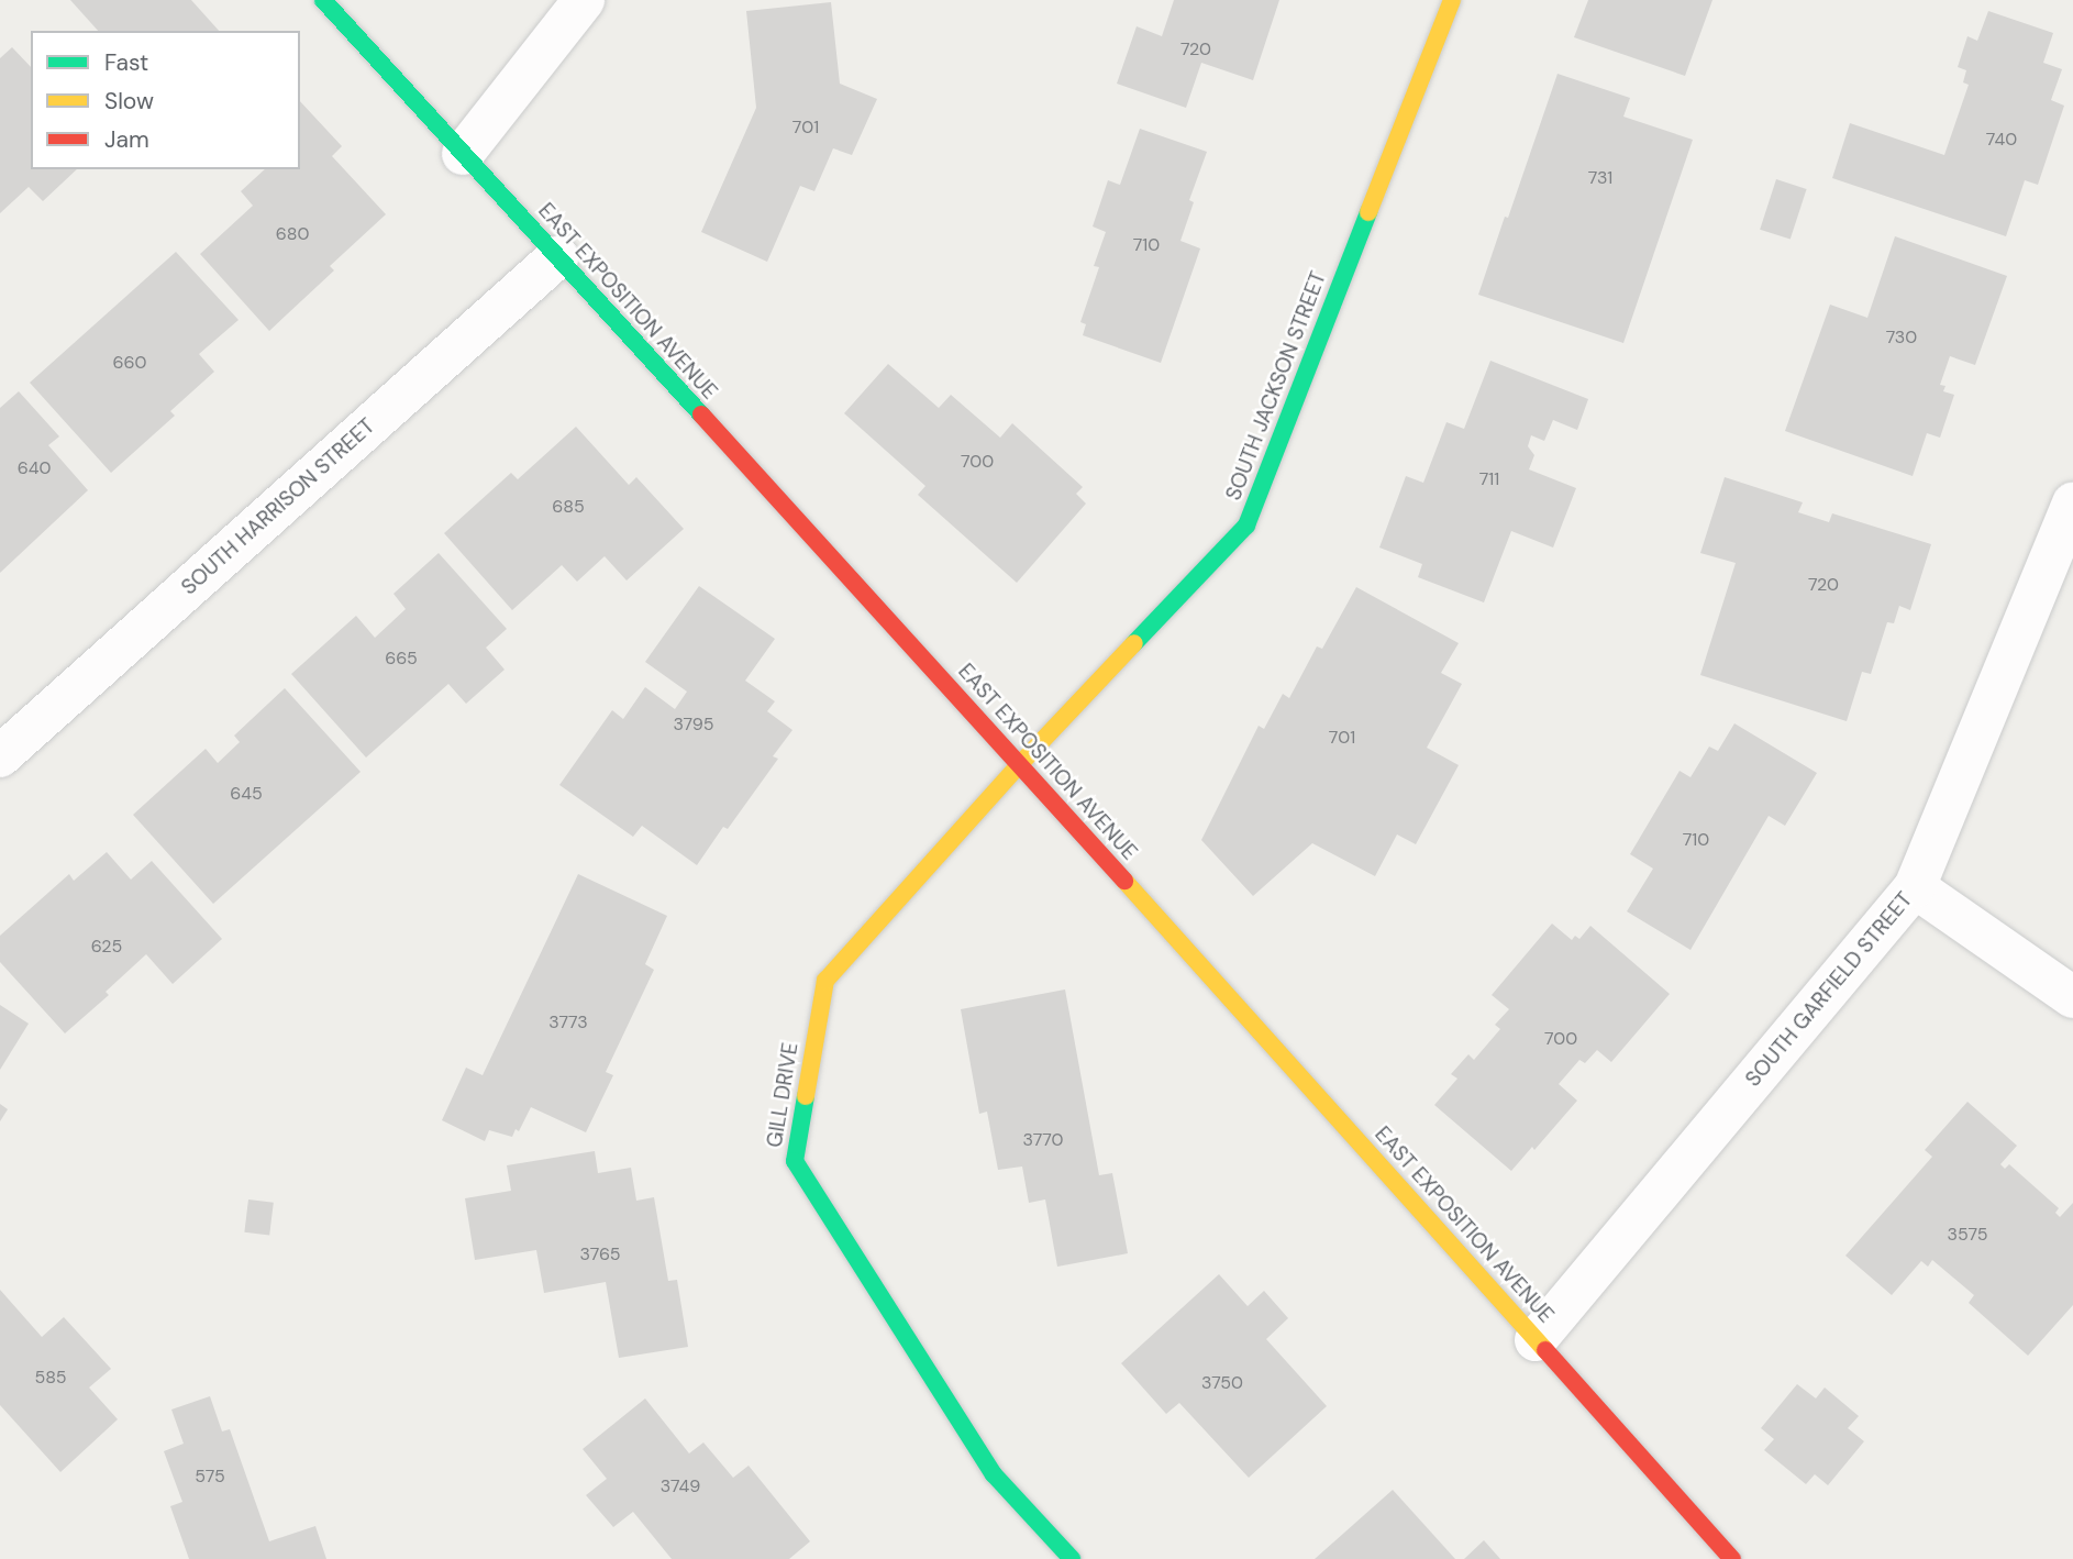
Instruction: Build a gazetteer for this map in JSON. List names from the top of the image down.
{
  "streets": {
    "street": [
      "EAST EXPOSITION AVENUE",
      "SOUTH JACKSON STREET",
      "SOUTH HARRISON STREET",
      "SOUTH GARFIELD STREET",
      "GILL DRIVE"
    ]
  },
  "crossings": [
    ["EAST EXPOSITION AVENUE", "SOUTH JACKSON STREET"],
    ["EAST EXPOSITION AVENUE", "SOUTH HARRISON STREET"],
    ["EAST EXPOSITION AVENUE", "SOUTH GARFIELD STREET"],
    ["EAST EXPOSITION AVENUE", "GILL DRIVE"],
    ["SOUTH JACKSON STREET", "GILL DRIVE"]
  ],
  "house_numbers": [
    "720",
    "701",
    "740",
    "731",
    "680",
    "710",
    "730",
    "660",
    "700",
    "640",
    "711",
    "685",
    "720",
    "665",
    "3795",
    "701",
    "645",
    "710",
    "625",
    "3773",
    "700",
    "3770",
    "3575",
    "3765",
    "585",
    "3750",
    "575",
    "3749"
  ],
  "legend": ["Fast", "Slow", "Jam"]
}
